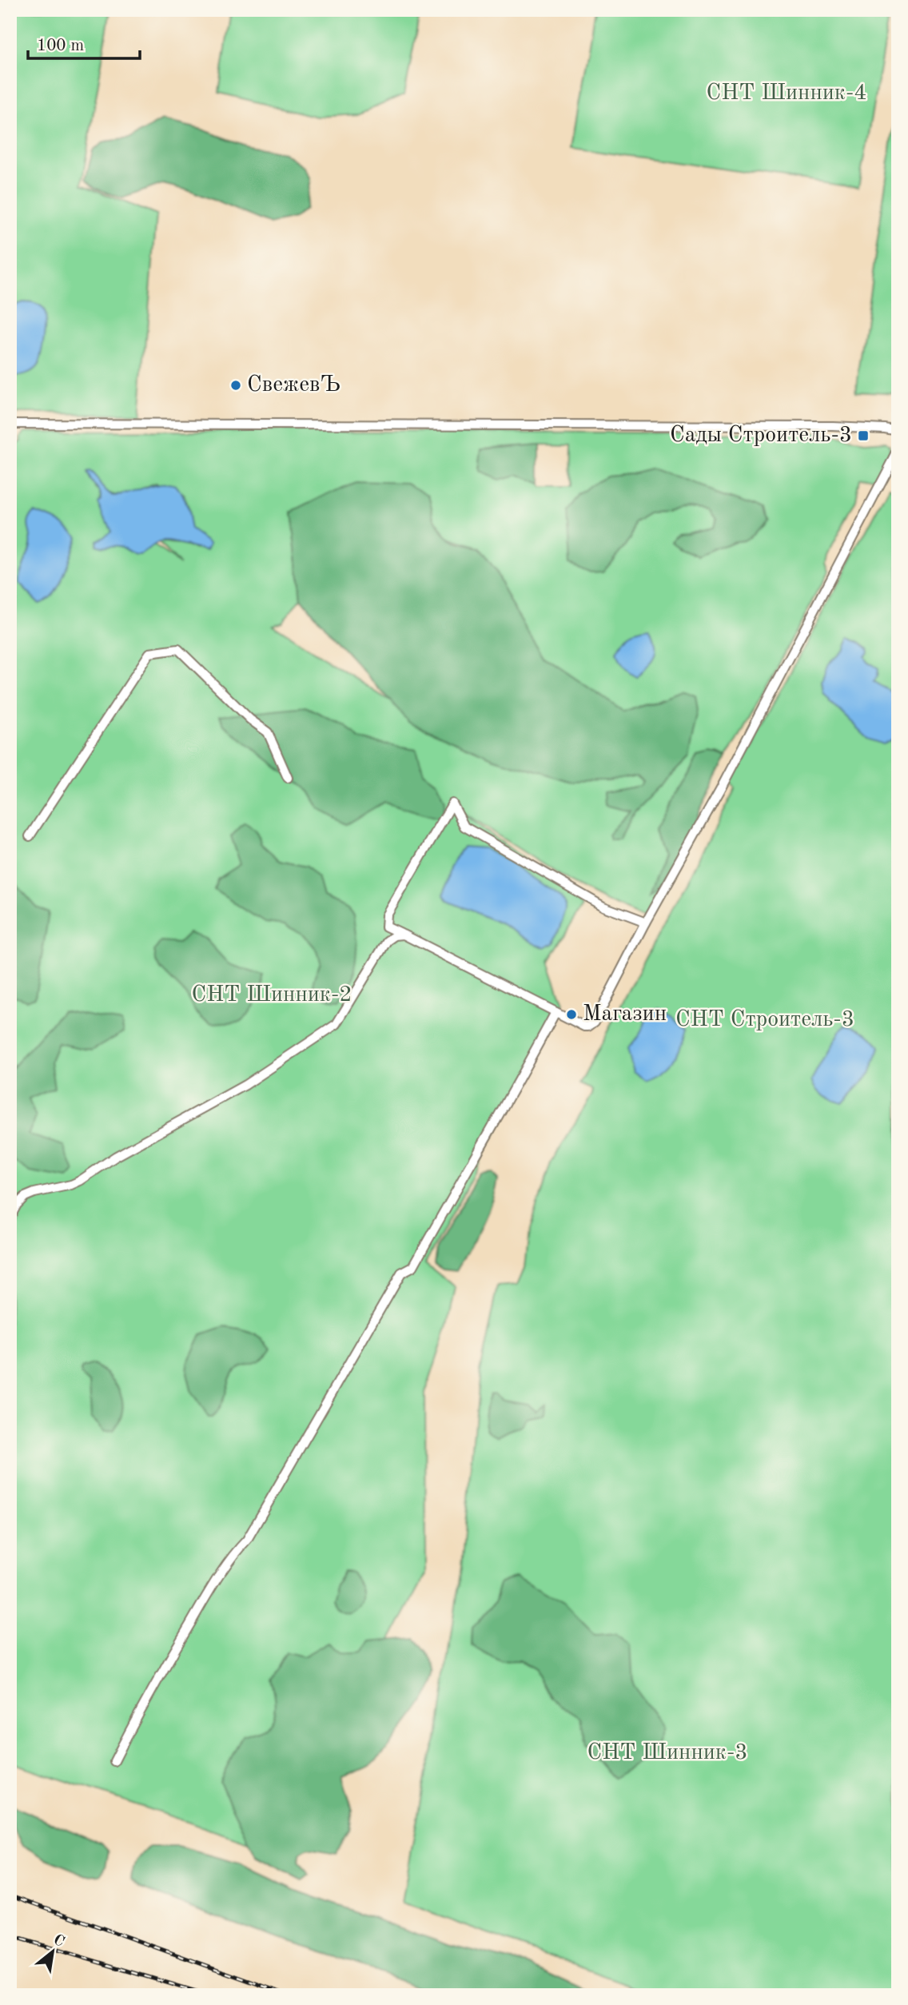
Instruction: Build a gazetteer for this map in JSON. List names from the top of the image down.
{
  "parks": [
    "СНТ Шинник-4",
    "СНТ Шинник-2",
    "СНТ Строитель-3",
    "СНТ Шинник-3"
  ],
  "places": {
    "other": ["СвежевЪ", "Магазин"],
    "transit": ["Сады Строитель-3"]
  },
  "scale_bar": "100 m",
  "north": "top right"
}
